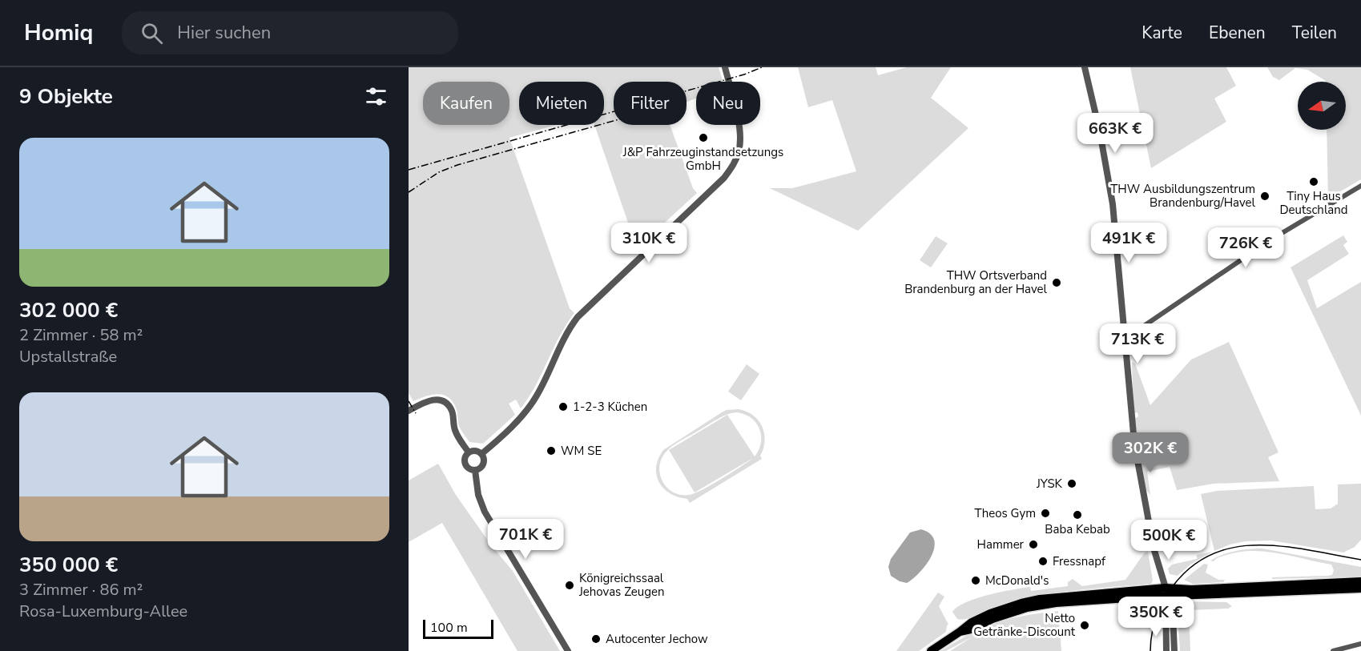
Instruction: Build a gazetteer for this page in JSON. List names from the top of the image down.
{
  "places": [
    "J&P Fahrzeuginstandsetzungs GmbH",
    "Tiny Haus Deutschland",
    "THW Ausbildungszentrum Brandenburg/Havel",
    "THW Ortsverband Brandenburg an der Havel",
    "1-2-3 Küchen",
    "WM SE",
    "JYSK",
    "Theos Gym",
    "Baba Kebab",
    "Hammer",
    "Fressnapf",
    "McDonald's",
    "Königreichssaal Jehovas Zeugen",
    "Netto Getränke-Discount",
    "Autocenter Jechow"
  ],
  "scale_bar": "100 m",
  "north": "left",
  "page": {
    "header": "Homiq",
    "search": "Hier suchen",
    "nav": ["Karte", "Ebenen", "Teilen"],
    "heading": "9 Objekte",
    "chip": [
      "Kaufen",
      "Mieten",
      "Filter",
      "Neu"
    ],
    "price": [
      "663K €",
      "310K €",
      "491K €",
      "726K €",
      "713K €",
      "302K €",
      "701K €",
      "500K €",
      "350K €"
    ],
    "list": [
      {
        "name": "302 000 €",
        "note": "2 Zimmer · 58 m² · Upstallstraße"
      },
      {
        "name": "350 000 €",
        "note": "3 Zimmer · 86 m² · Rosa-Luxemburg-Allee"
      }
    ],
    "scale": "100 m"
  }
}
